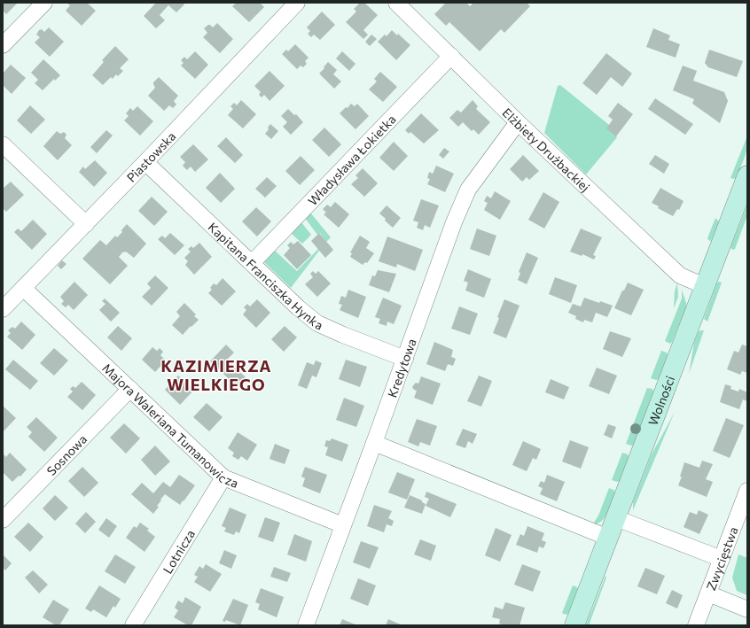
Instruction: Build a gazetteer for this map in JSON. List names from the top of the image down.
{
  "streets": {
    "main road": ["Wolności"],
    "street": [
      "Elżbiety Drużbackiej",
      "Piastowska",
      "Władysława Łokietka",
      "Kapitana Franciszka Hynka",
      "Kredytowa",
      "Majora Waleriana Tumanowicza",
      "Sosnowa",
      "Lotnicza",
      "Zwycięstwa"
    ]
  },
  "crossings": [
    ["Elżbiety Drużbackiej", "Władysława Łokietka"],
    ["Elżbiety Drużbackiej", "Kredytowa"],
    ["Elżbiety Drużbackiej", "Wolności"],
    ["Piastowska", "Kapitana Franciszka Hynka"],
    ["Piastowska", "Majora Waleriana Tumanowicza"],
    ["Władysława Łokietka", "Kapitana Franciszka Hynka"],
    ["Kapitana Franciszka Hynka", "Kredytowa"],
    ["Kredytowa", "Majora Waleriana Tumanowicza"],
    ["Majora Waleriana Tumanowicza", "Sosnowa"],
    ["Majora Waleriana Tumanowicza", "Lotnicza"]
  ],
  "districts": ["KAZIMIERZA WIELKIEGO"]
}
